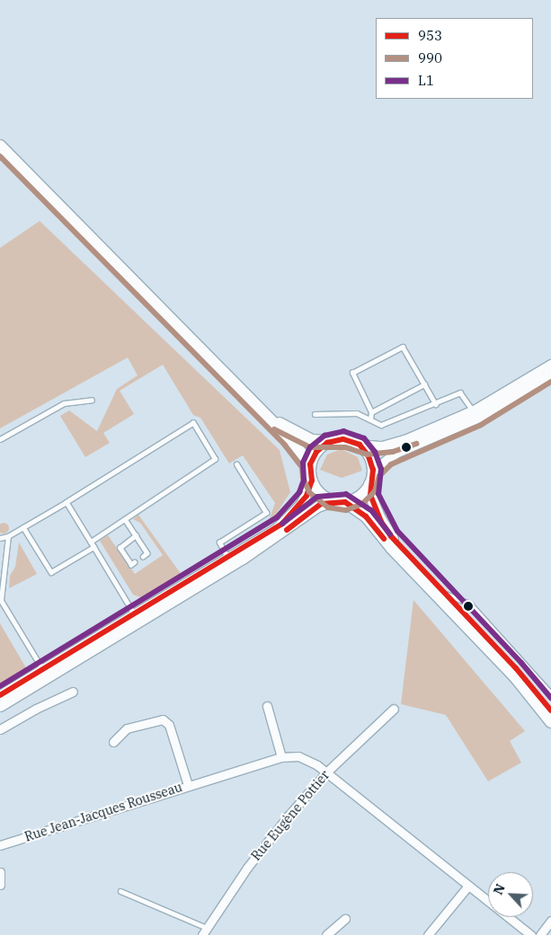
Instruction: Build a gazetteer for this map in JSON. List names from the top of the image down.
{
  "streets": {
    "street": ["Rue Jean-Jacques Rousseau", "Rue Eugène Pottier"]
  },
  "lines": ["transit line 990", "transit line L1", "transit line 953"],
  "legend": ["953", "990", "L1"],
  "north": "top left"
}
